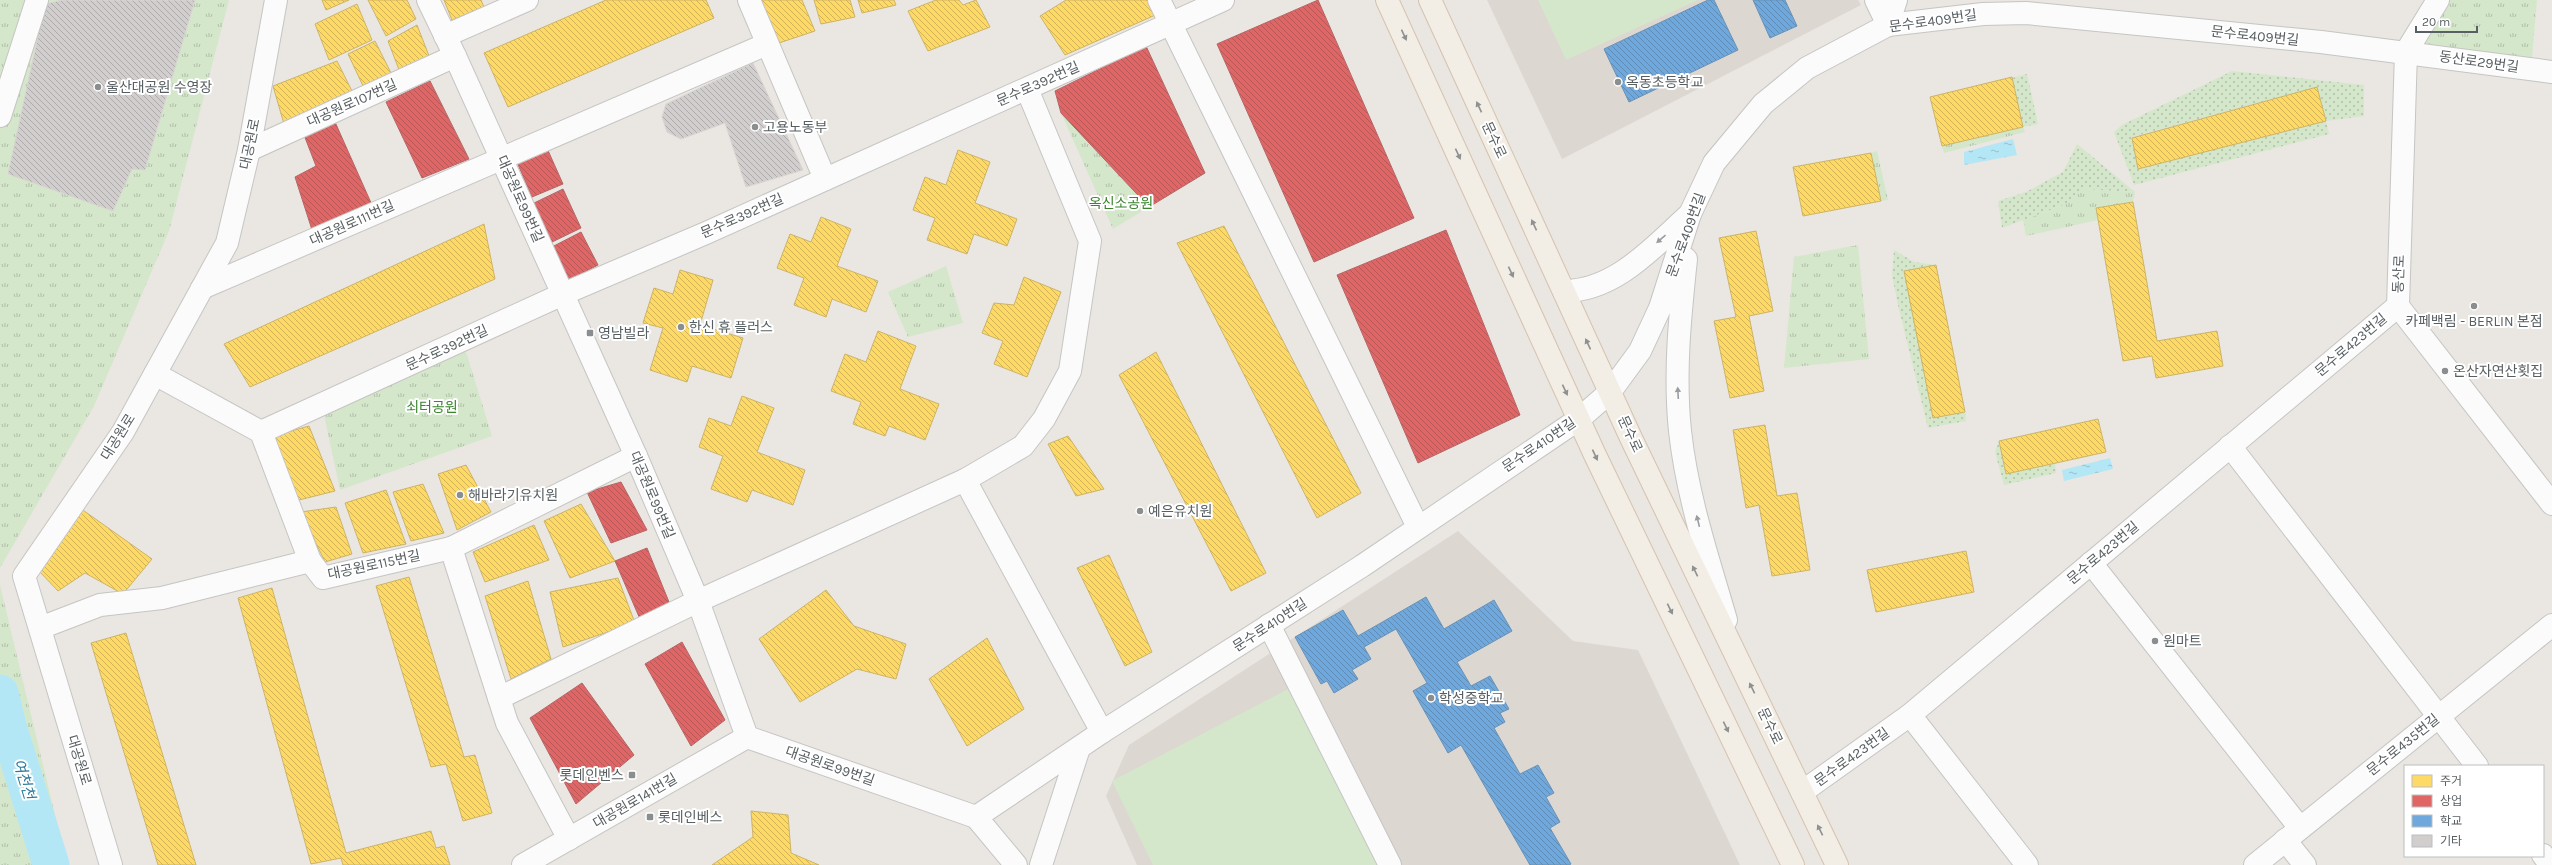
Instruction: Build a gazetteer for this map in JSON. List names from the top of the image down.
{
  "streets": {
    "main road": ["문수로"],
    "street": [
      "문수로409번길",
      "동산로29번길",
      "문수로392번길",
      "대공원로107번길",
      "대공원로",
      "대공원로99번길",
      "대공원로111번길",
      "동산로",
      "문수로423번길",
      "문수로410번길",
      "대공원로115번길",
      "문수로435번길",
      "대공원로141번길"
    ]
  },
  "crossings": [
    ["문수로409번길", "동산로29번길"],
    ["문수로409번길", "문수로"],
    ["문수로409번길", "동산로"],
    ["문수로409번길", "문수로410번길"],
    ["동산로29번길", "동산로"],
    ["문수로392번길", "대공원로99번길"],
    ["문수로392번길", "대공원로115번길"],
    ["대공원로107번길", "대공원로"],
    ["대공원로107번길", "대공원로99번길"],
    ["문수로", "문수로423번길"],
    ["문수로", "문수로410번길"],
    ["대공원로", "대공원로111번길"],
    ["대공원로99번길", "대공원로111번길"],
    ["대공원로99번길", "문수로410번길"],
    ["대공원로99번길", "대공원로141번길"],
    ["동산로", "문수로423번길"]
  ],
  "water": ["여천천"],
  "parks": ["옥신소공원", "쇠터공원"],
  "places": {
    "other": [
      "옥동초등학교",
      "울산대공원 수영장",
      "고용노동부",
      "카페백림 - BERLIN 본점",
      "한신 휴 플러스",
      "온산자연산횟집",
      "해바라기유치원",
      "예은유치원",
      "원마트",
      "학성중학교"
    ],
    "transit": ["영남빌라", "롯데인벤스", "롯데인베스"]
  },
  "legend": [
    "주거",
    "상업",
    "학교",
    "기타"
  ],
  "scale_bar": "20 m"
}
